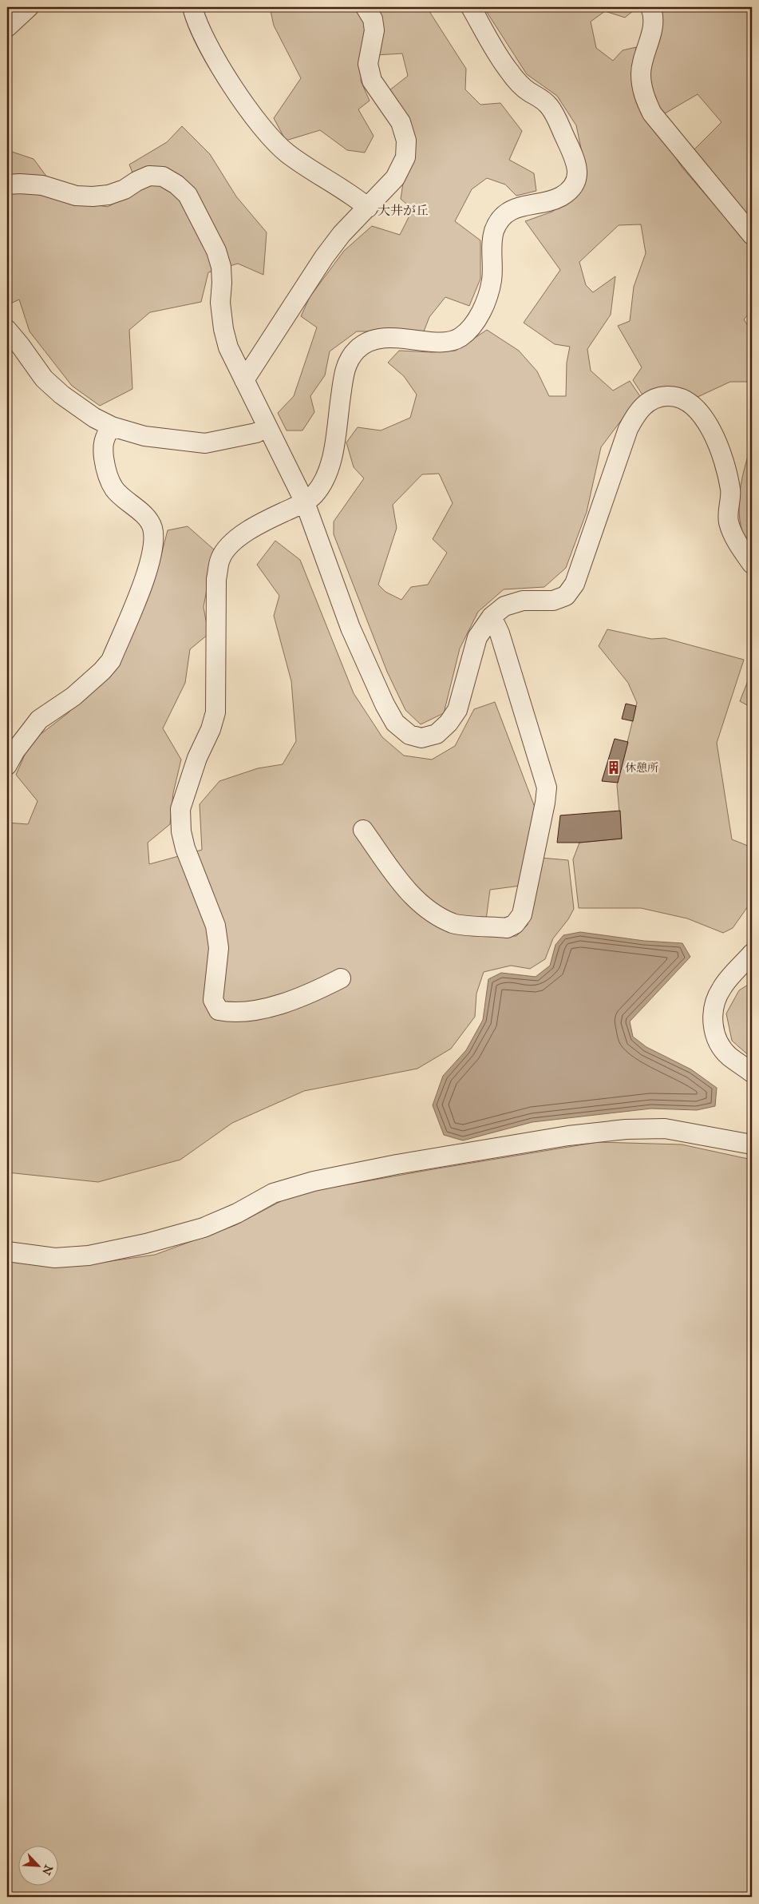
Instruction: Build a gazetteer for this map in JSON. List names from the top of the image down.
{
  "districts": ["大井が丘"],
  "places": {
    "building": ["休憩所"]
  },
  "north": "bottom right"
}
